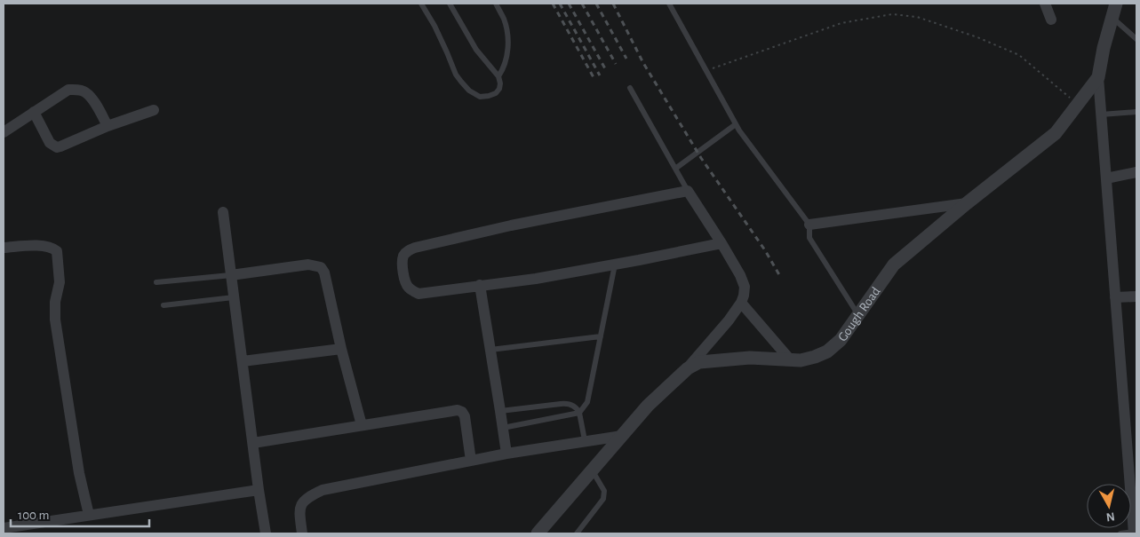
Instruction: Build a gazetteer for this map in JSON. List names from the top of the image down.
{
  "streets": {
    "street": ["Gough Road"]
  },
  "scale_bar": "100 m",
  "north": "bottom"
}
